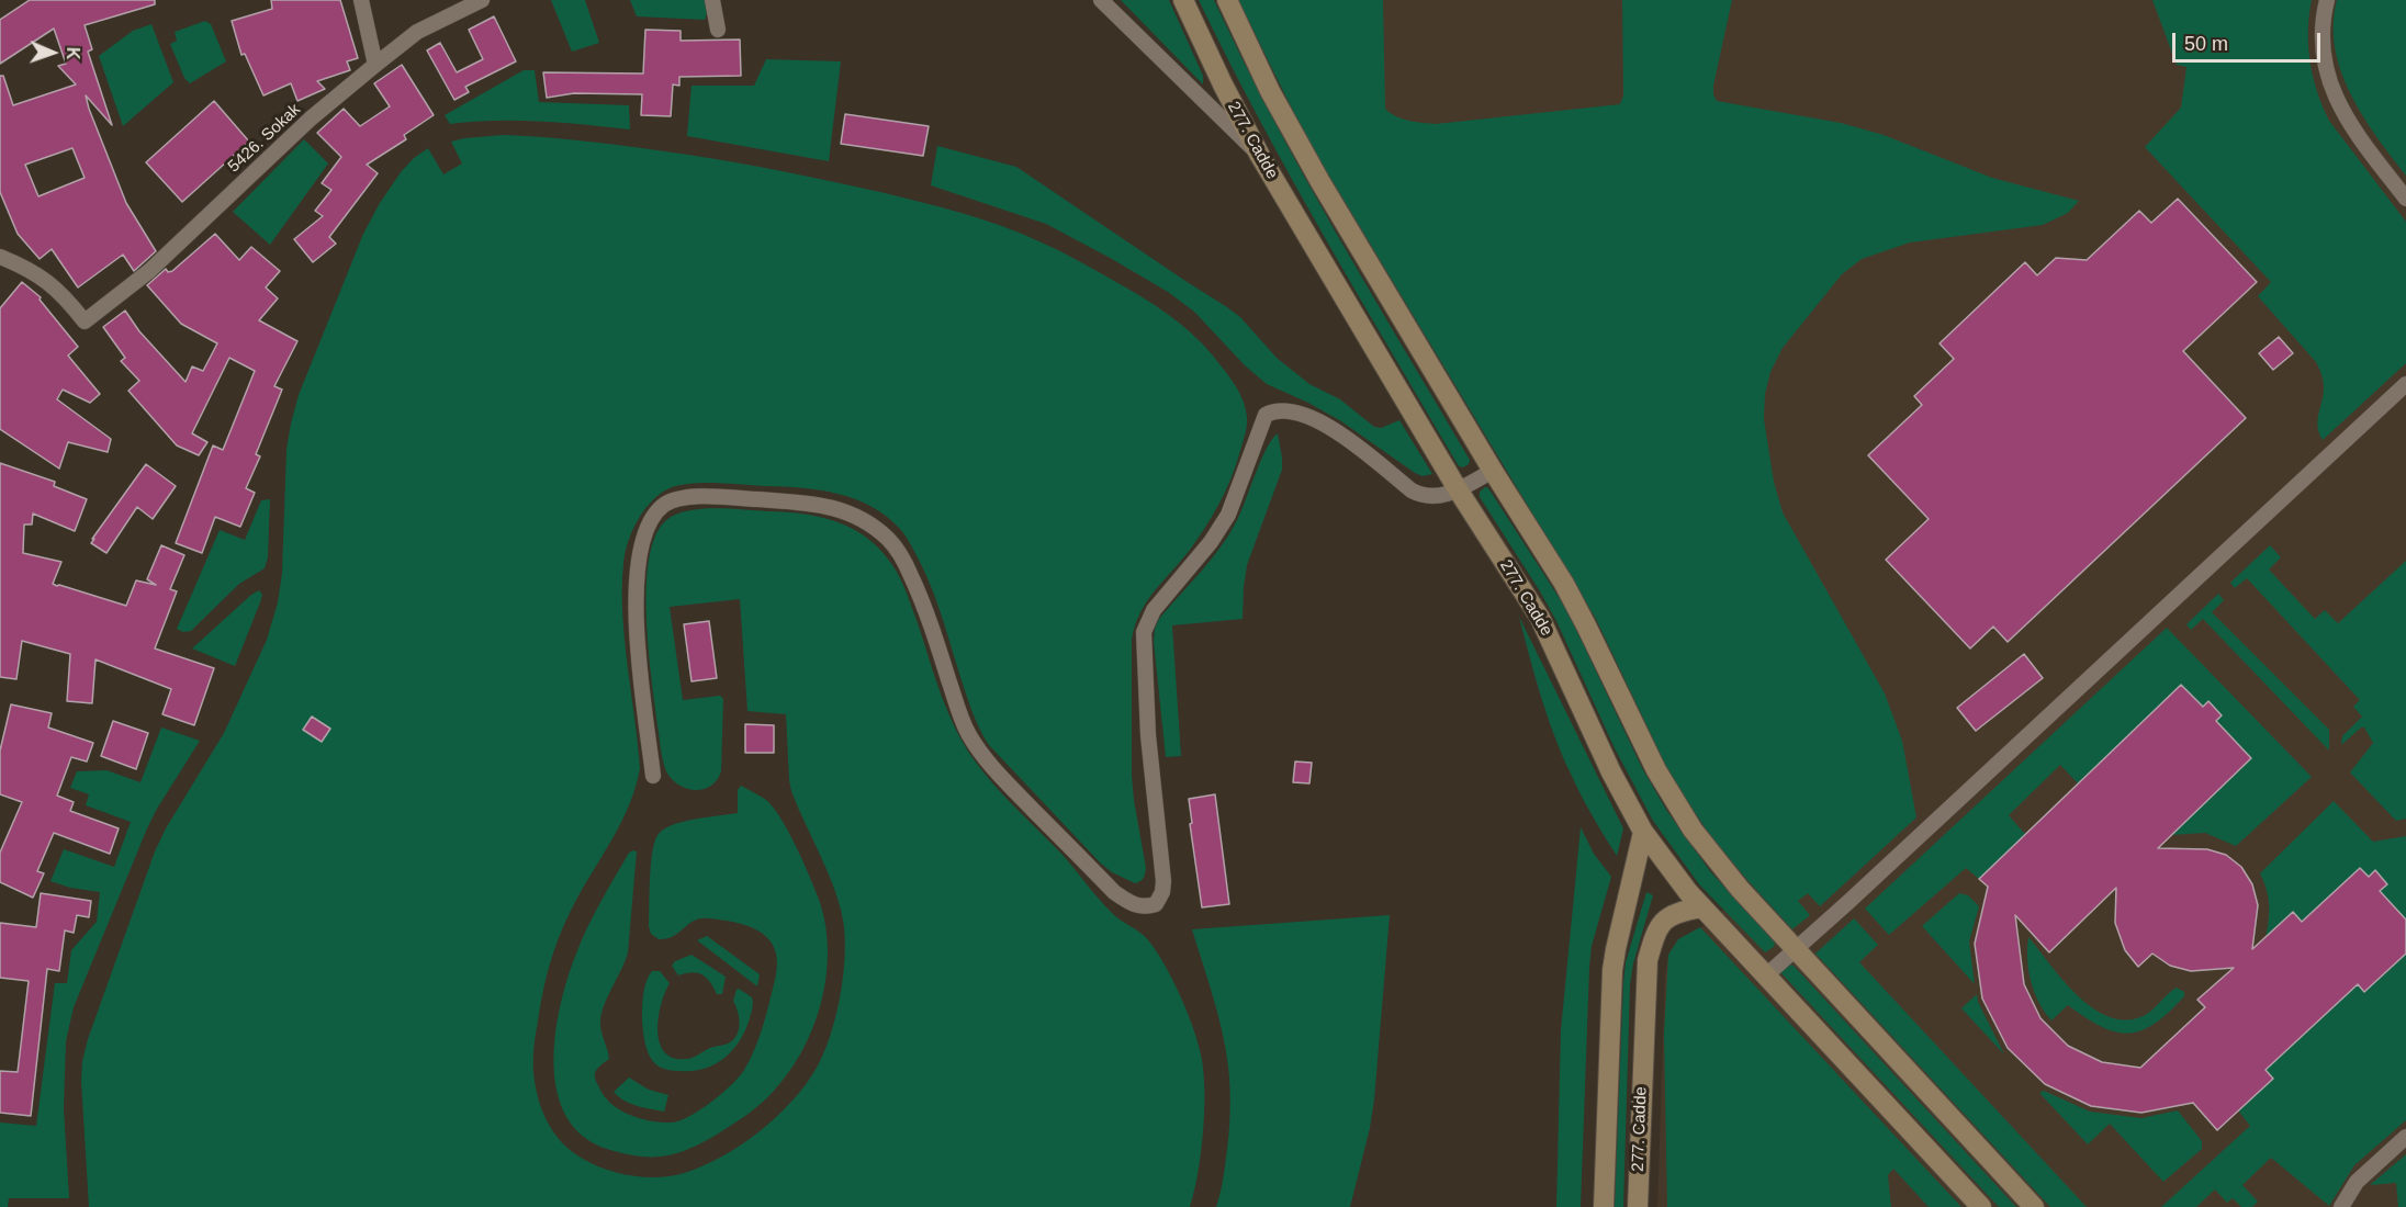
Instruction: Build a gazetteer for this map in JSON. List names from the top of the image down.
{
  "streets": {
    "street": ["5426. Sokak", "277. Cadde"]
  },
  "scale_bar": "50 m",
  "north": "right"
}
